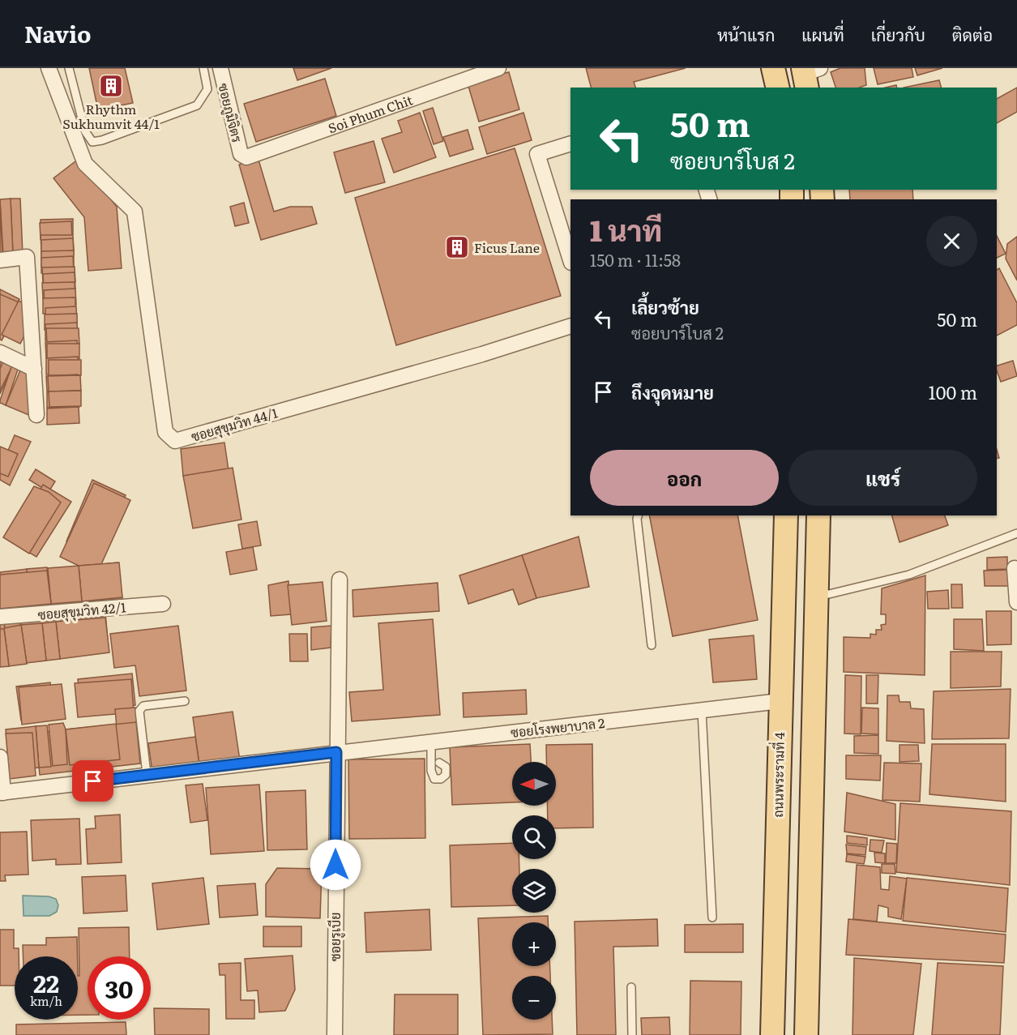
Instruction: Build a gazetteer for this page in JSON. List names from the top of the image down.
{
  "streets": {
    "main road": ["ถนนพระรามที่ 4"],
    "street": [
      "ซอยภูมิจิตร",
      "Soi Phum Chit",
      "ซอยสุขุมวิท 44/1",
      "ซอยสุขุมวิท 42/1",
      "ซอยโรงพยาบาล 2",
      "ซอยรูเบีย"
    ]
  },
  "crossings": [
    ["ซอยภูมิจิตร", "Soi Phum Chit"],
    ["ซอยโรงพยาบาล 2", "ถนนพระรามที่ 4"],
    ["ซอยโรงพยาบาล 2", "ซอยรูเบีย"]
  ],
  "places": {
    "building": ["Rhythm Sukhumvit 44/1", "Ficus Lane"]
  },
  "north": "left",
  "page": {
    "header": "Navio",
    "nav": [
      "หน้าแรก",
      "แผนที่",
      "เกี่ยวกับ",
      "ติดต่อ"
    ],
    "turn": ["50 m", "ซอยบาร์โบส 2"],
    "heading": ["1 นาที", "150 m · 11:58"],
    "list": [
      {
        "name": "เลี้ยวซ้าย",
        "note": "ซอยบาร์โบส 2",
        "value": "50 m"
      },
      {
        "name": "ถึงจุดหมาย",
        "value": "100 m"
      }
    ],
    "buttons": ["ออก", "แชร์"],
    "map_buttons": ["+", "−"],
    "speed": "22 km/h",
    "limit": "30"
  }
}
